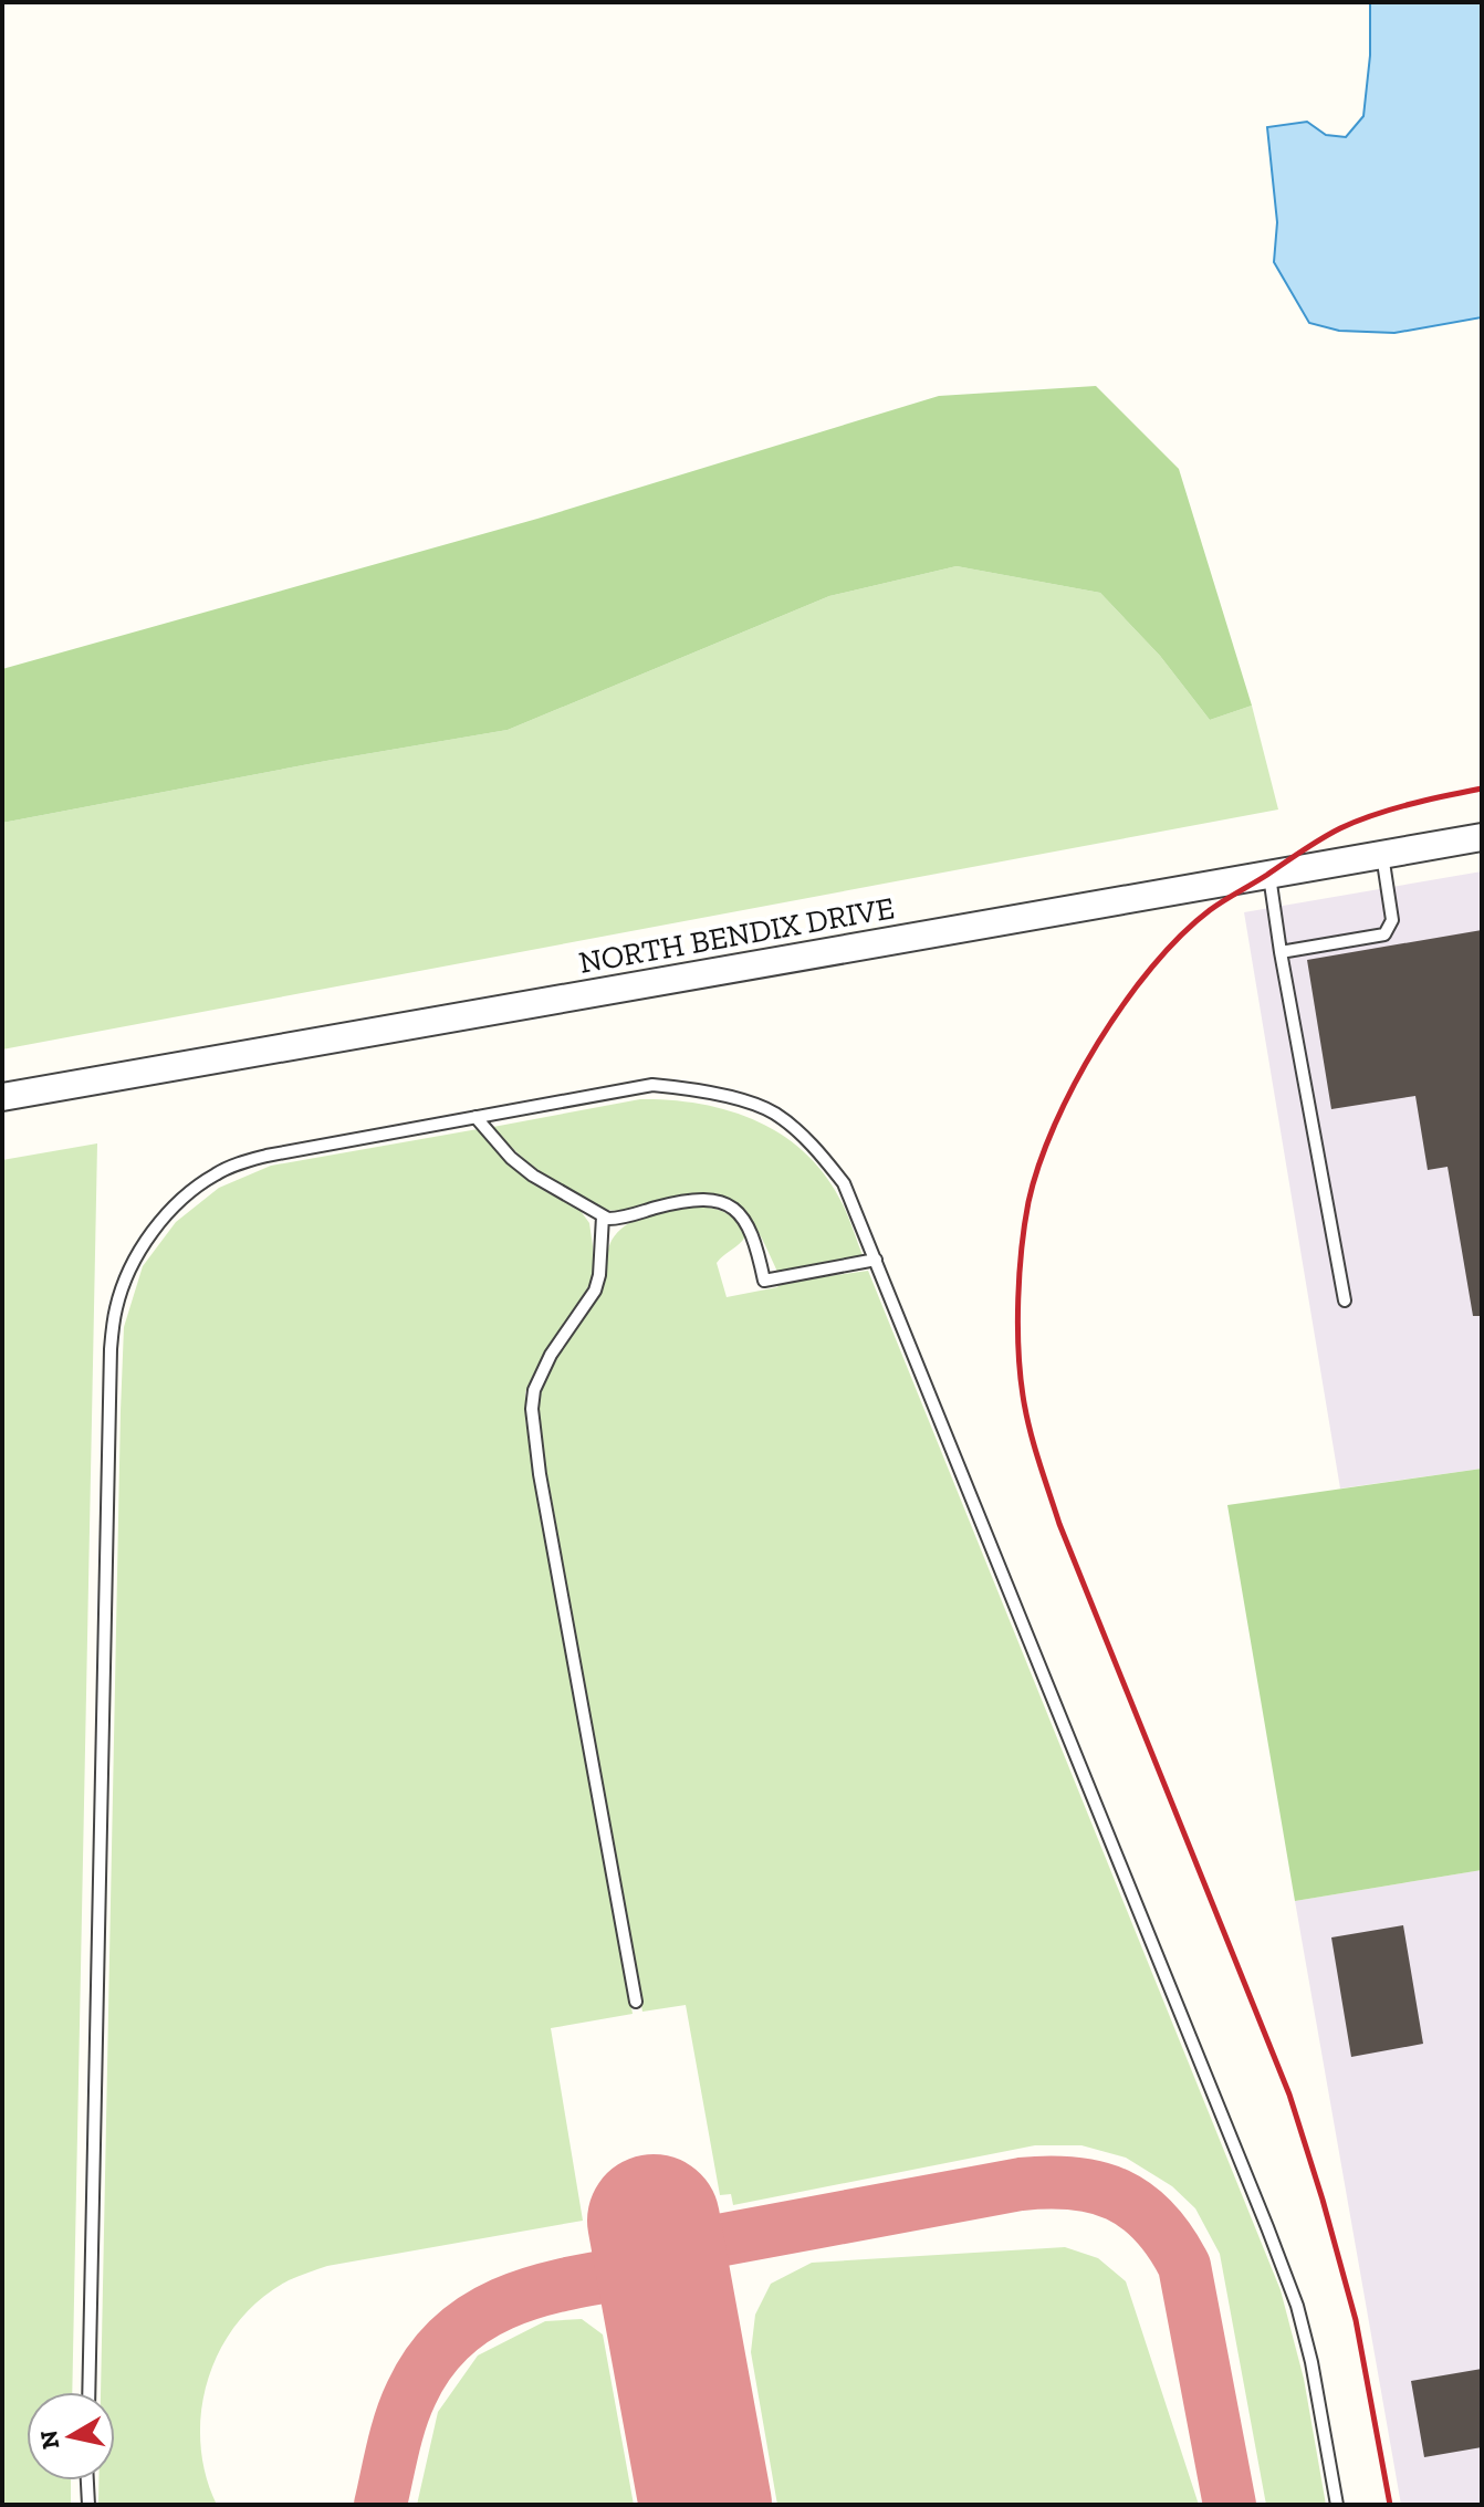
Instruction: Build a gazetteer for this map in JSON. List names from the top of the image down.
{
  "streets": {
    "street": ["NORTH BENDIX DRIVE"]
  },
  "north": "left"
}
